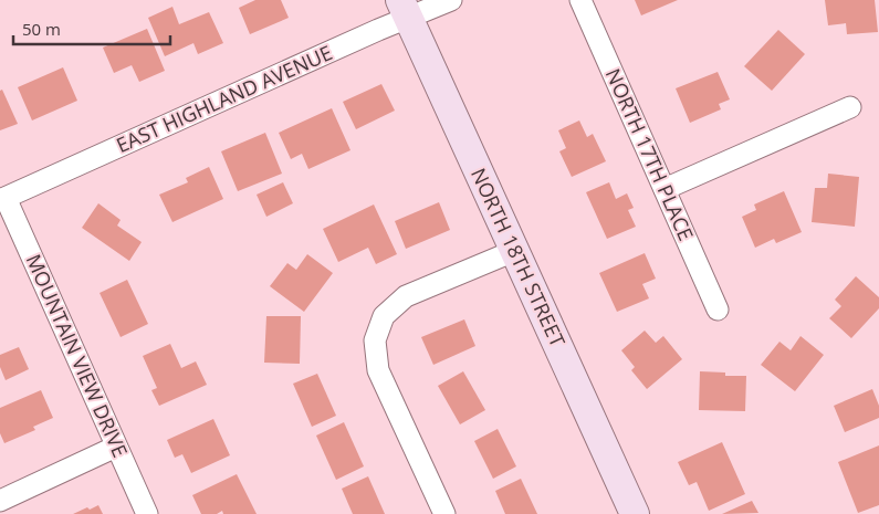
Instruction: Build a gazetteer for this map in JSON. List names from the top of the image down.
{
  "streets": {
    "street": [
      "EAST HIGHLAND AVENUE",
      "NORTH 17TH PLACE",
      "NORTH 18TH STREET",
      "MOUNTAIN VIEW DRIVE"
    ]
  },
  "crossings": [
    ["EAST HIGHLAND AVENUE", "NORTH 18TH STREET"],
    ["EAST HIGHLAND AVENUE", "MOUNTAIN VIEW DRIVE"]
  ],
  "scale_bar": "50 m"
}
